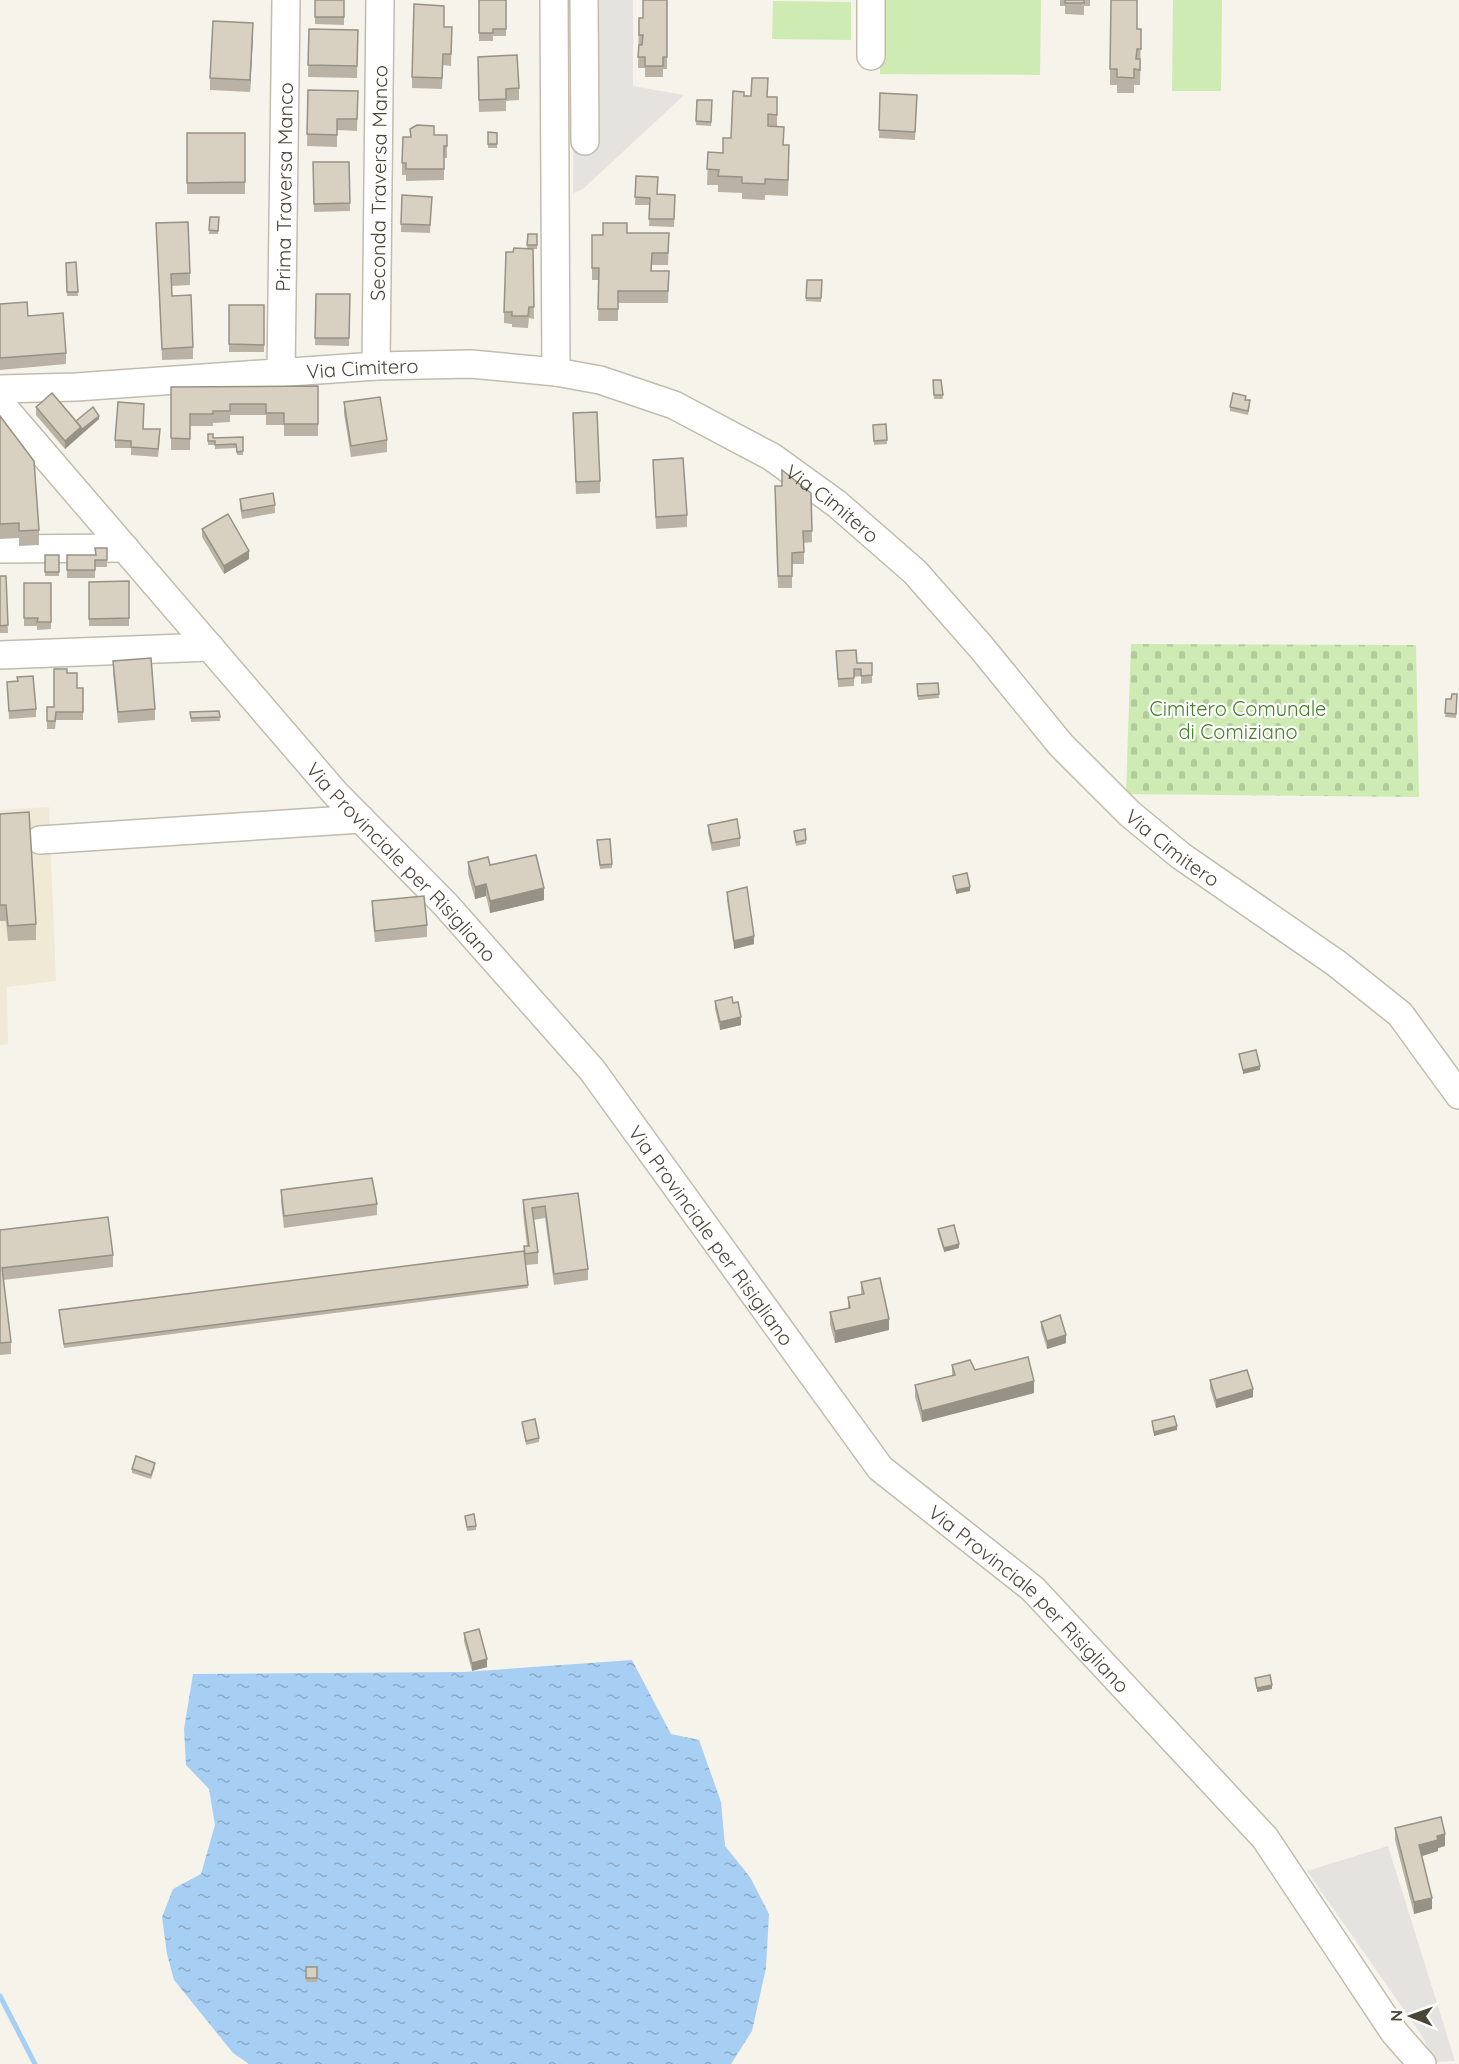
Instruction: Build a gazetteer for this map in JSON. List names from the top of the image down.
{
  "streets": {
    "street": [
      "Seconda Traversa Manco",
      "Prima Traversa Manco",
      "Via Cimitero",
      "Via Provinciale per Risigliano"
    ]
  },
  "crossings": [
    ["Seconda Traversa Manco", "Via Cimitero"],
    ["Prima Traversa Manco", "Via Cimitero"]
  ],
  "parks": ["Cimitero Comunale di Comiziano"],
  "north": "left"
}
